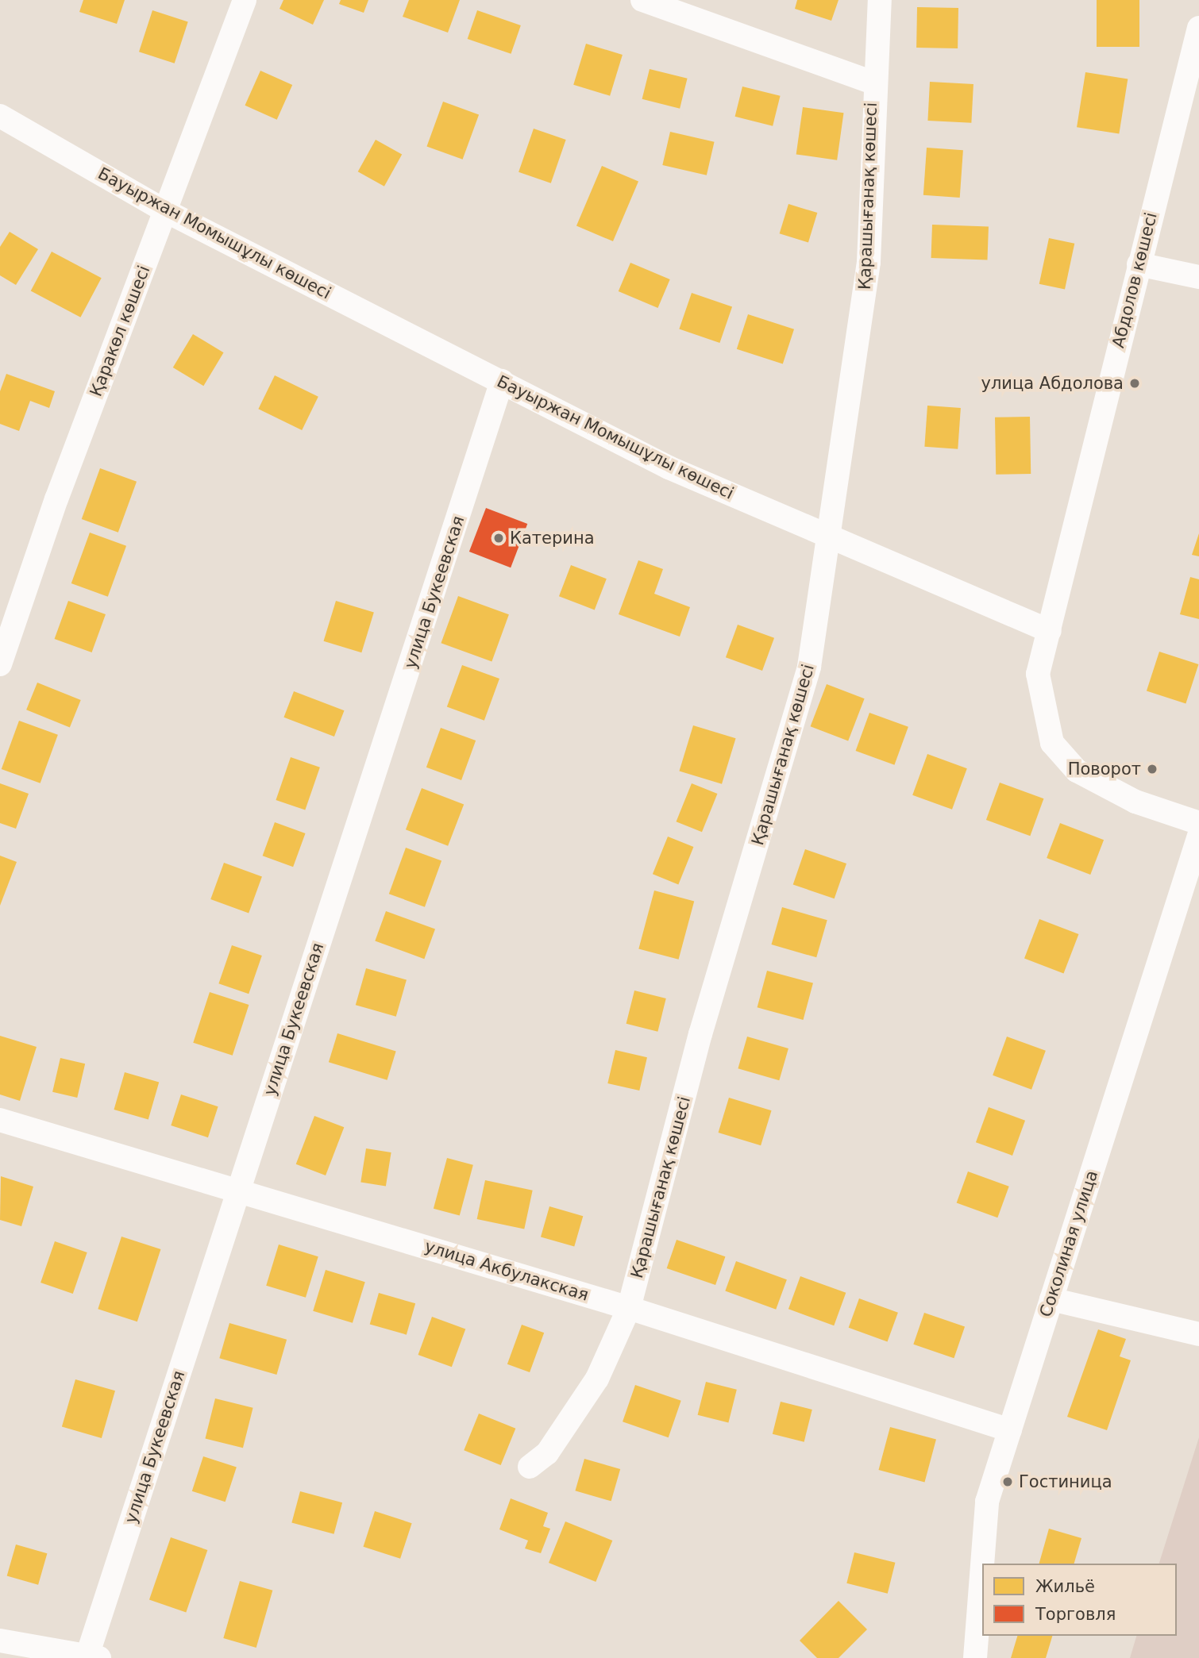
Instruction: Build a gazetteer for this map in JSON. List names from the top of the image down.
{
  "streets": {
    "street": [
      "Қарашығанақ көшесі",
      "Бауыржан Момышұлы көшесі",
      "Абдолов көшесі",
      "Қаракөл көшесі",
      "улица Букеевская",
      "Соколиная улица",
      "улица Акбулакская"
    ]
  },
  "crossings": [
    ["Қарашығанақ көшесі", "Бауыржан Момышұлы көшесі"],
    ["Қарашығанақ көшесі", "улица Акбулакская"],
    ["Бауыржан Момышұлы көшесі", "Абдолов көшесі"],
    ["Бауыржан Момышұлы көшесі", "Қаракөл көшесі"],
    ["Бауыржан Момышұлы көшесі", "улица Букеевская"],
    ["улица Букеевская", "улица Акбулакская"],
    ["Соколиная улица", "улица Акбулакская"]
  ],
  "places": [
    "улица Абдолова",
    "Катерина",
    "Поворот",
    "Гостиница"
  ],
  "legend": ["Жильё", "Торговля"]
}
